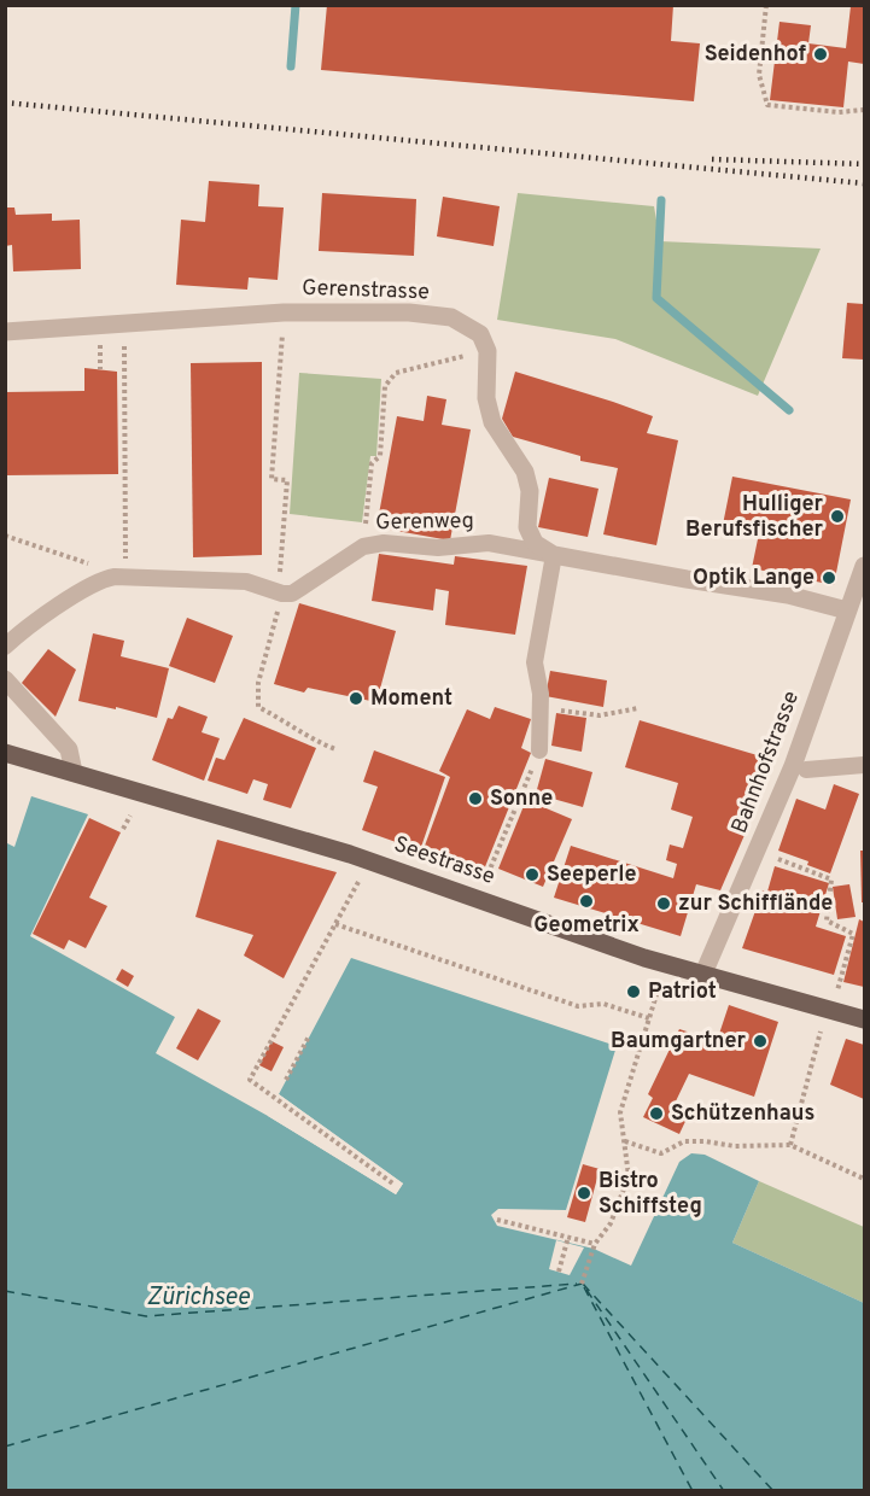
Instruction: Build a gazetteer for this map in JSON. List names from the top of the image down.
{
  "streets": {
    "main road": ["Seestrasse"],
    "street": ["Gerenstrasse", "Bahnhofstrasse"],
    "lane": ["Gerenweg"]
  },
  "crossings": [
    ["Bahnhofstrasse", "Seestrasse"]
  ],
  "water": ["Zürichsee"],
  "places": [
    "Seidenhof",
    "Hulliger Berufsfischer",
    "Optik Lange",
    "Moment",
    "Sonne",
    "Seeperle",
    "Geometrix",
    "zur Schifflände",
    "Patriot",
    "Baumgartner",
    "Schützenhaus",
    "Bistro Schiffsteg"
  ]
}
